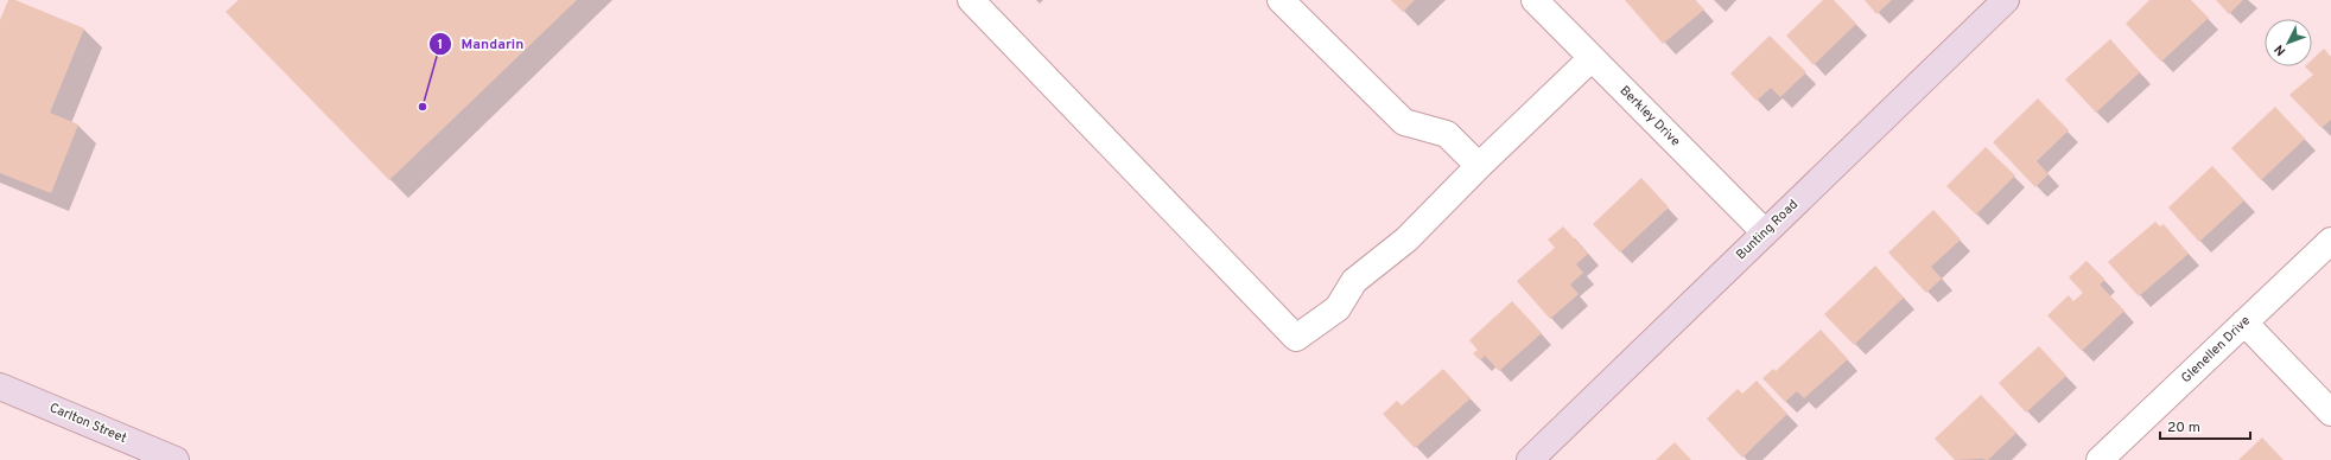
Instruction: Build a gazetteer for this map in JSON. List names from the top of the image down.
{
  "streets": {
    "main road": ["Bunting Road", "Carlton Street"],
    "street": ["Berkley Drive", "Glenellen Drive"]
  },
  "crossings": [
    ["Berkley Drive", "Bunting Road"]
  ],
  "places": ["Mandarin"],
  "scale_bar": "20 m",
  "north": "bottom left"
}
